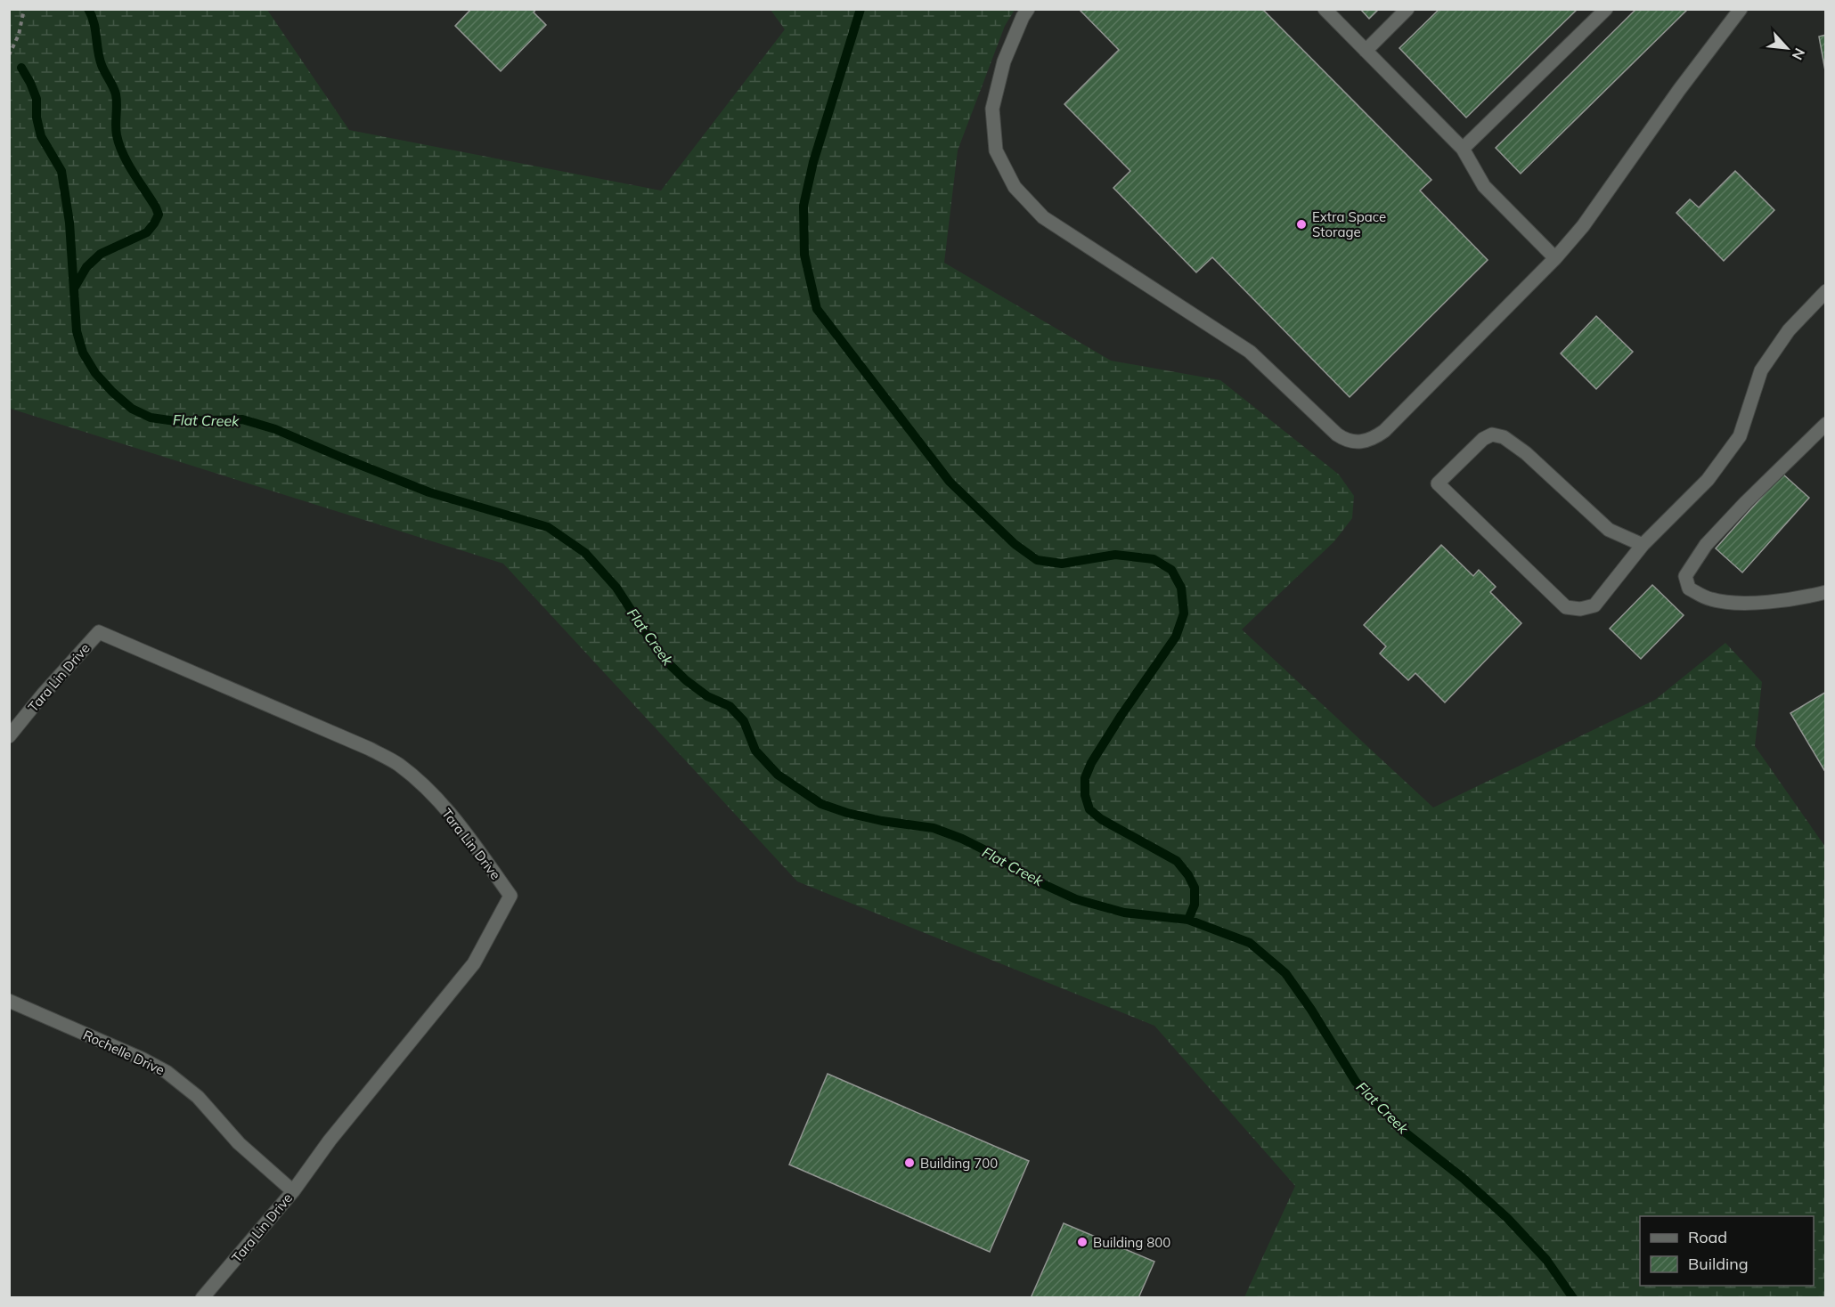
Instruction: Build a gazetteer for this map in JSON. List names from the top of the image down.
{
  "streets": {
    "street": ["Tara Lin Drive", "Rochelle Drive"]
  },
  "crossings": [
    ["Tara Lin Drive", "Rochelle Drive"]
  ],
  "water": ["Flat Creek"],
  "places": ["Extra Space Storage", "Building 700", "Building 800"],
  "legend": ["Road", "Building"],
  "north": "bottom right"
}
